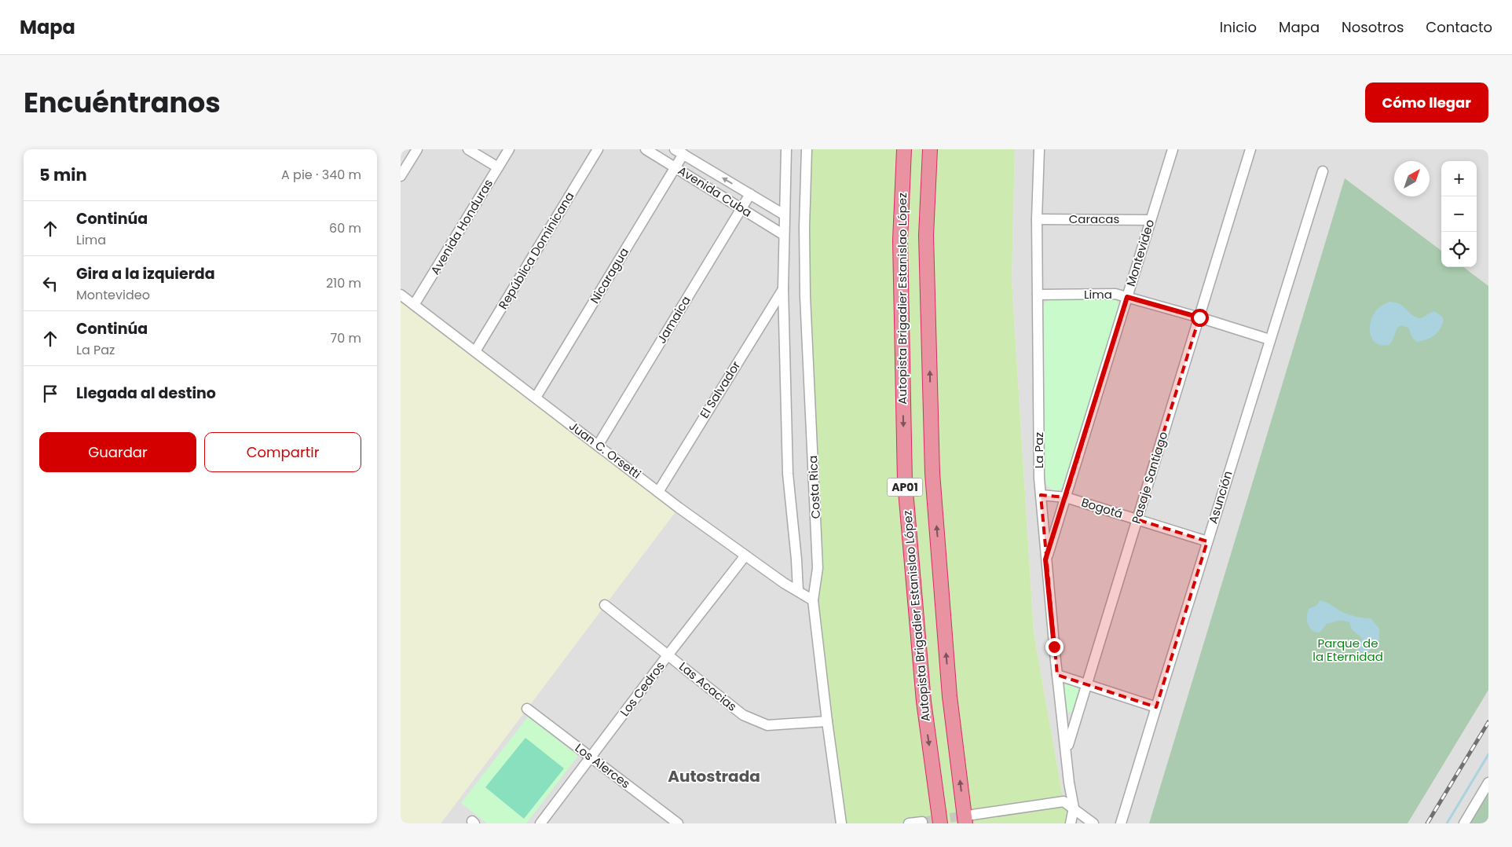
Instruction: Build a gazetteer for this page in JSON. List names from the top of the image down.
{
  "streets": {
    "highway": ["Autopista Brigadier Estanislao López", "AP01"],
    "street": [
      "Avenida Cuba",
      "Caracas",
      "Avenida Honduras",
      "República Dominicana",
      "Montevideo",
      "Nicaragua",
      "Lima",
      "Jamaica",
      "El Salvador",
      "Juan C. Orsetti",
      "La Paz",
      "Pasaje Santiago",
      "Costa Rica",
      "Asunción",
      "Bogotá",
      "Las Acacias",
      "Los Cedros",
      "Los Alerces"
    ]
  },
  "crossings": [
    ["Avenida Cuba", "Nicaragua"],
    ["Avenida Cuba", "Jamaica"],
    ["Avenida Cuba", "Costa Rica"],
    ["Caracas", "Montevideo"],
    ["Caracas", "La Paz"],
    ["Avenida Honduras", "Juan C. Orsetti"],
    ["República Dominicana", "Juan C. Orsetti"],
    ["Montevideo", "Lima"],
    ["Montevideo", "La Paz"],
    ["Montevideo", "Bogotá"],
    ["Nicaragua", "Juan C. Orsetti"],
    ["Lima", "La Paz"],
    ["Lima", "Pasaje Santiago"],
    ["Lima", "Asunción"],
    ["Jamaica", "Juan C. Orsetti"],
    ["El Salvador", "Juan C. Orsetti"],
    ["El Salvador", "Costa Rica"],
    ["Juan C. Orsetti", "Costa Rica"],
    ["Juan C. Orsetti", "Los Cedros"],
    ["La Paz", "Pasaje Santiago"],
    ["La Paz", "Bogotá"],
    ["Pasaje Santiago", "Bogotá"],
    ["Costa Rica", "Las Acacias"],
    ["Asunción", "Bogotá"],
    ["Las Acacias", "Los Cedros"],
    ["Los Cedros", "Los Alerces"]
  ],
  "districts": ["Autostrada"],
  "parks": ["Parque de la Eternidad"],
  "north": "top right",
  "page": {
    "header": "Mapa",
    "nav": [
      "Inicio",
      "Mapa",
      "Nosotros",
      "Contacto"
    ],
    "title": "Encuéntranos",
    "buttons": [
      "Cómo llegar",
      ["Guardar", "Compartir"]
    ],
    "heading": ["5 min", "A pie · 340 m"],
    "map_buttons": ["+", "−"],
    "list": [
      ["Continúa", "Lima", "60 m"],
      ["Gira a la izquierda", "Montevideo", "210 m"],
      ["Continúa", "La Paz", "70 m"],
      "Llegada al destino"
    ]
  }
}
